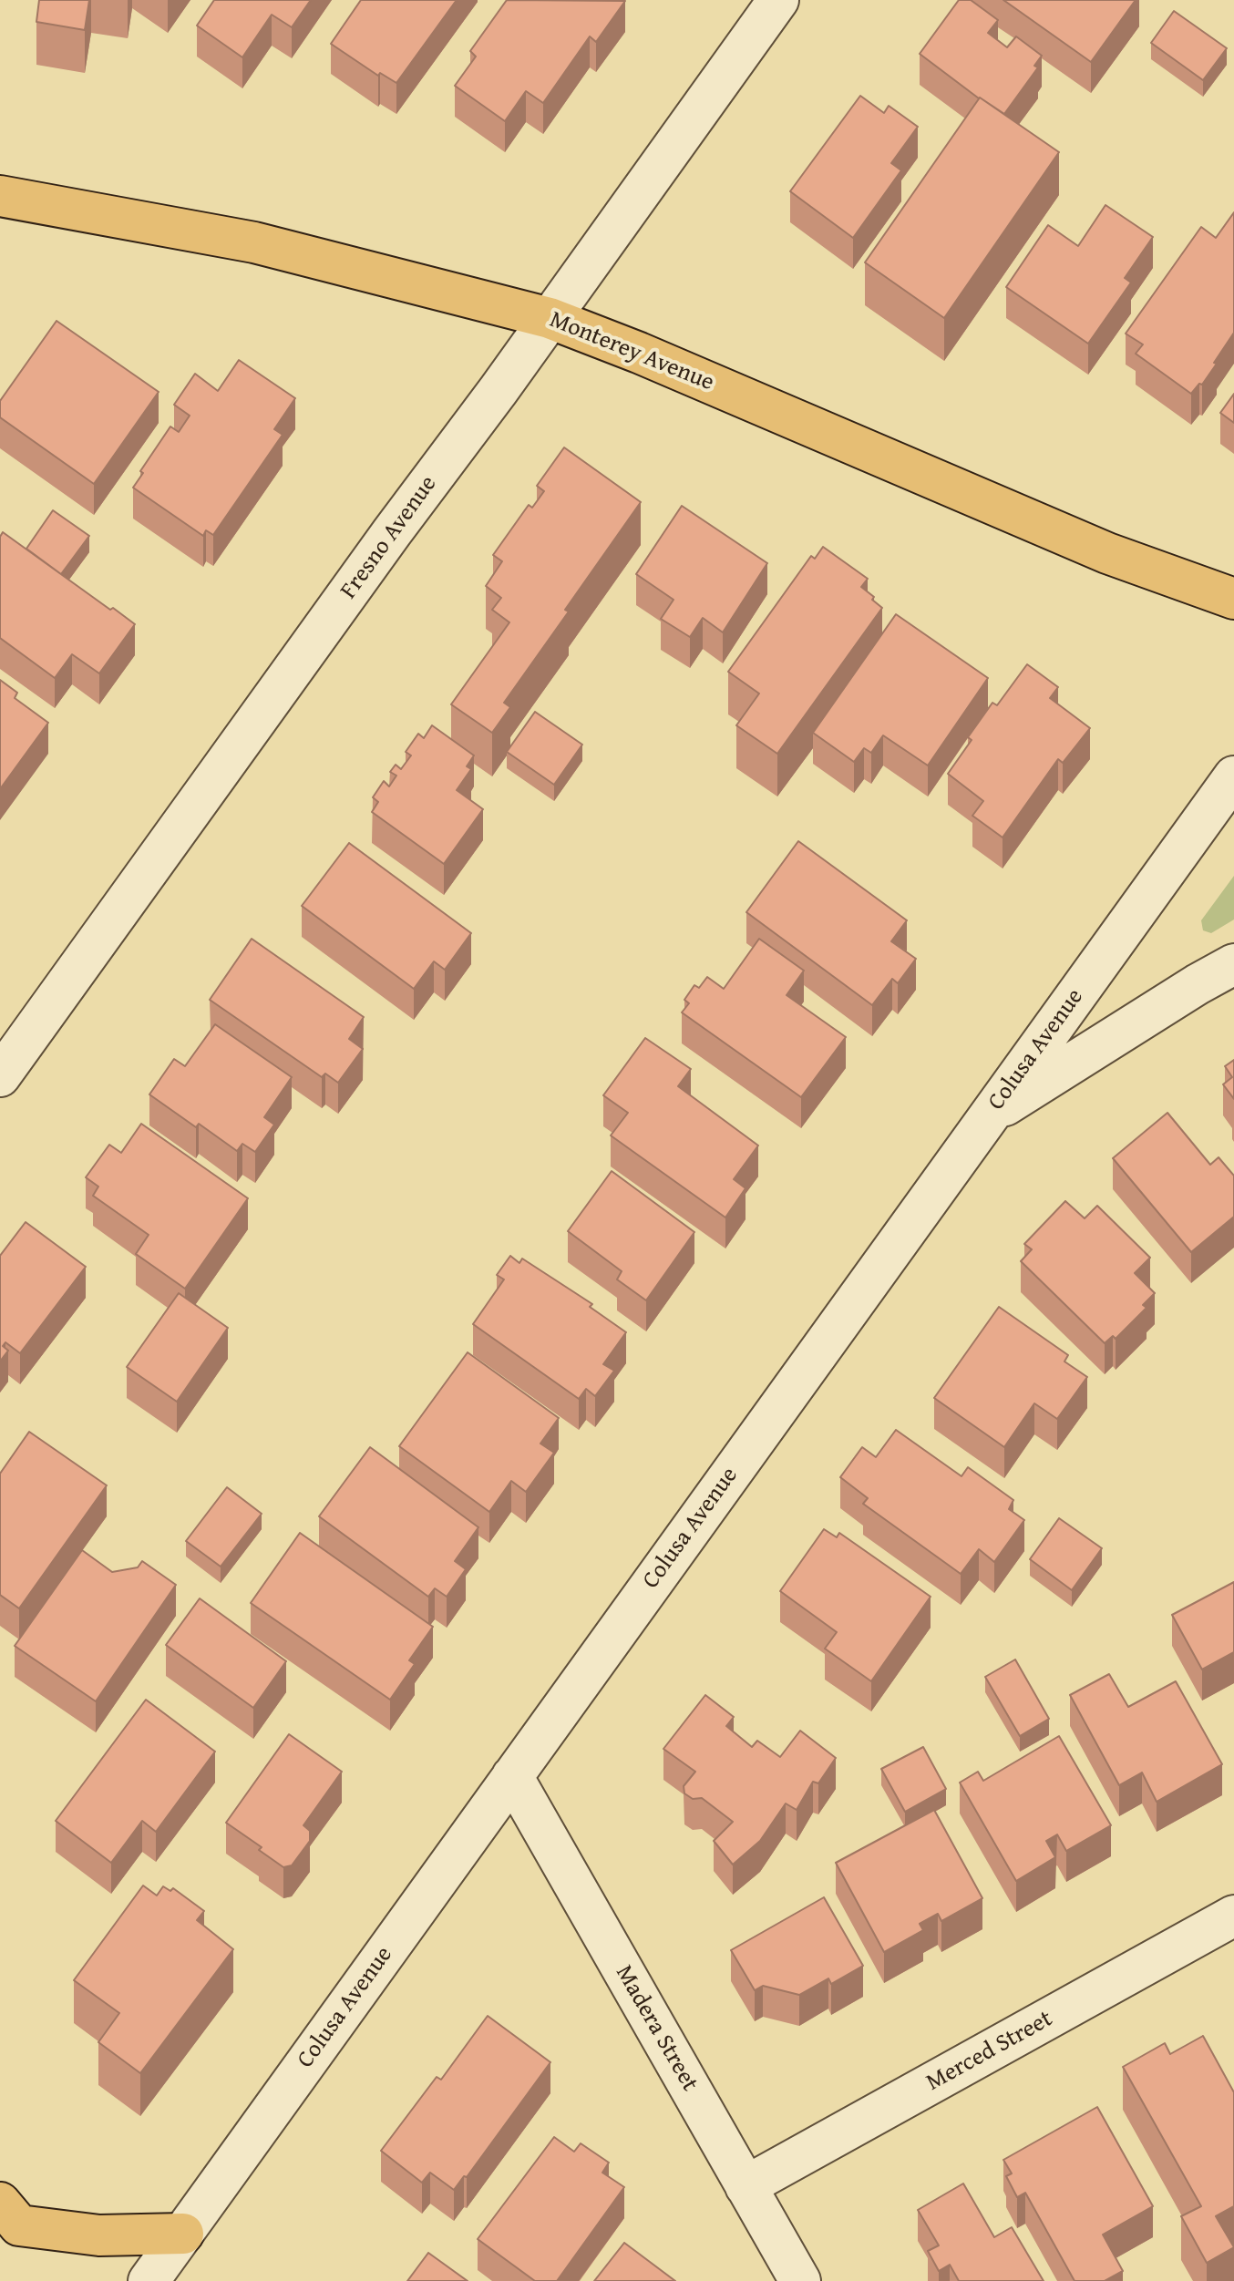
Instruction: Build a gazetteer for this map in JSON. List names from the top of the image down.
{
  "streets": {
    "main road": ["Monterey Avenue"],
    "street": [
      "Fresno Avenue",
      "Colusa Avenue",
      "Madera Street",
      "Merced Street"
    ]
  },
  "crossings": [
    ["Monterey Avenue", "Fresno Avenue"],
    ["Colusa Avenue", "Madera Street"],
    ["Madera Street", "Merced Street"]
  ]
}
